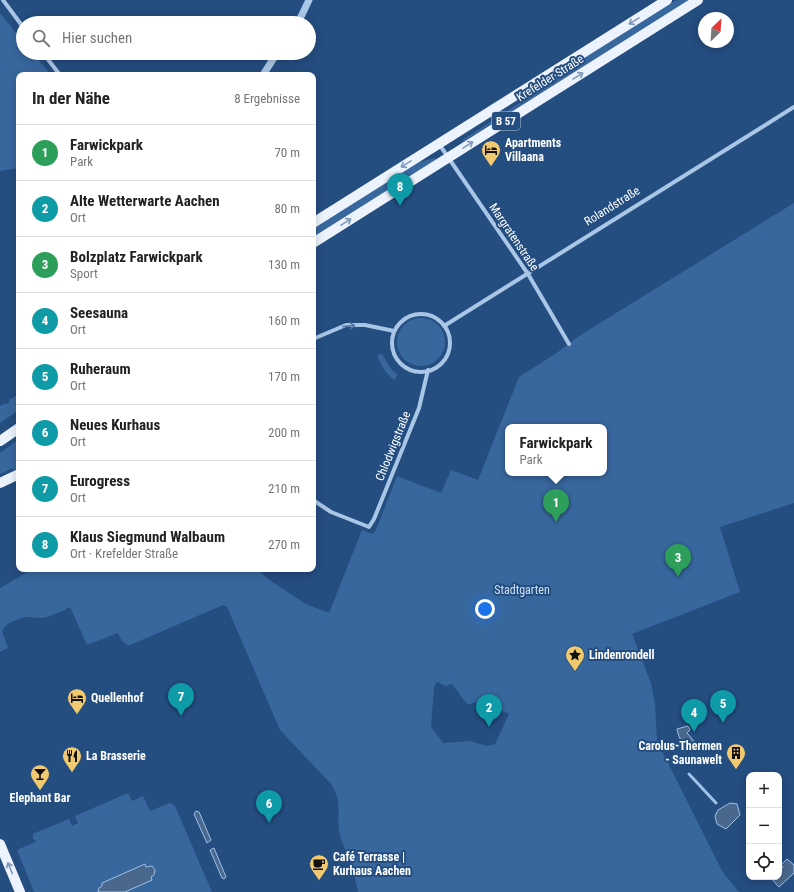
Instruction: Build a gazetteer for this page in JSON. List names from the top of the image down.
{
  "streets": {
    "main road": ["Krefelder Straße", "B 57"],
    "street": ["Rolandstraße", "Margratenstraße", "Chlodwigstraße"]
  },
  "crossings": [
    ["Krefelder Straße", "Margratenstraße"],
    ["Rolandstraße", "Margratenstraße"],
    ["Rolandstraße", "Chlodwigstraße"]
  ],
  "parks": ["Stadtgarten"],
  "places": {
    "hotel": ["Apartments Villaana", "Quellenhof"],
    "place": ["Lindenrondell"],
    "building": ["Carolus-Thermen - Saunawelt"],
    "restaurant": ["La Brasserie"],
    "bar": ["Elephant Bar"],
    "cafe": ["Café Terrasse | Kurhaus Aachen"]
  },
  "north": "top right",
  "page": {
    "search": "Hier suchen",
    "heading": ["In der Nähe", "8 Ergebnisse"],
    "list": [
      {
        "mark": "1",
        "name": "Farwickpark",
        "note": "Park",
        "value": "70 m"
      },
      {
        "mark": "2",
        "name": "Alte Wetterwarte Aachen",
        "note": "Ort",
        "value": "80 m"
      },
      {
        "mark": "3",
        "name": "Bolzplatz Farwickpark",
        "note": "Sport",
        "value": "130 m"
      },
      {
        "mark": "4",
        "name": "Seesauna",
        "note": "Ort",
        "value": "160 m"
      },
      {
        "mark": "5",
        "name": "Ruheraum",
        "note": "Ort",
        "value": "170 m"
      },
      {
        "mark": "6",
        "name": "Neues Kurhaus",
        "note": "Ort",
        "value": "200 m"
      },
      {
        "mark": "7",
        "name": "Eurogress",
        "note": "Ort",
        "value": "210 m"
      },
      {
        "mark": "8",
        "name": "Klaus Siegmund Walbaum",
        "note": "Ort · Krefelder Straße",
        "value": "270 m"
      }
    ],
    "pins": [
      "8",
      "1",
      "3",
      "7",
      "5",
      "2",
      "4",
      "6"
    ],
    "popup": ["Farwickpark", "Park"],
    "map_buttons": ["+", "−"]
  }
}
